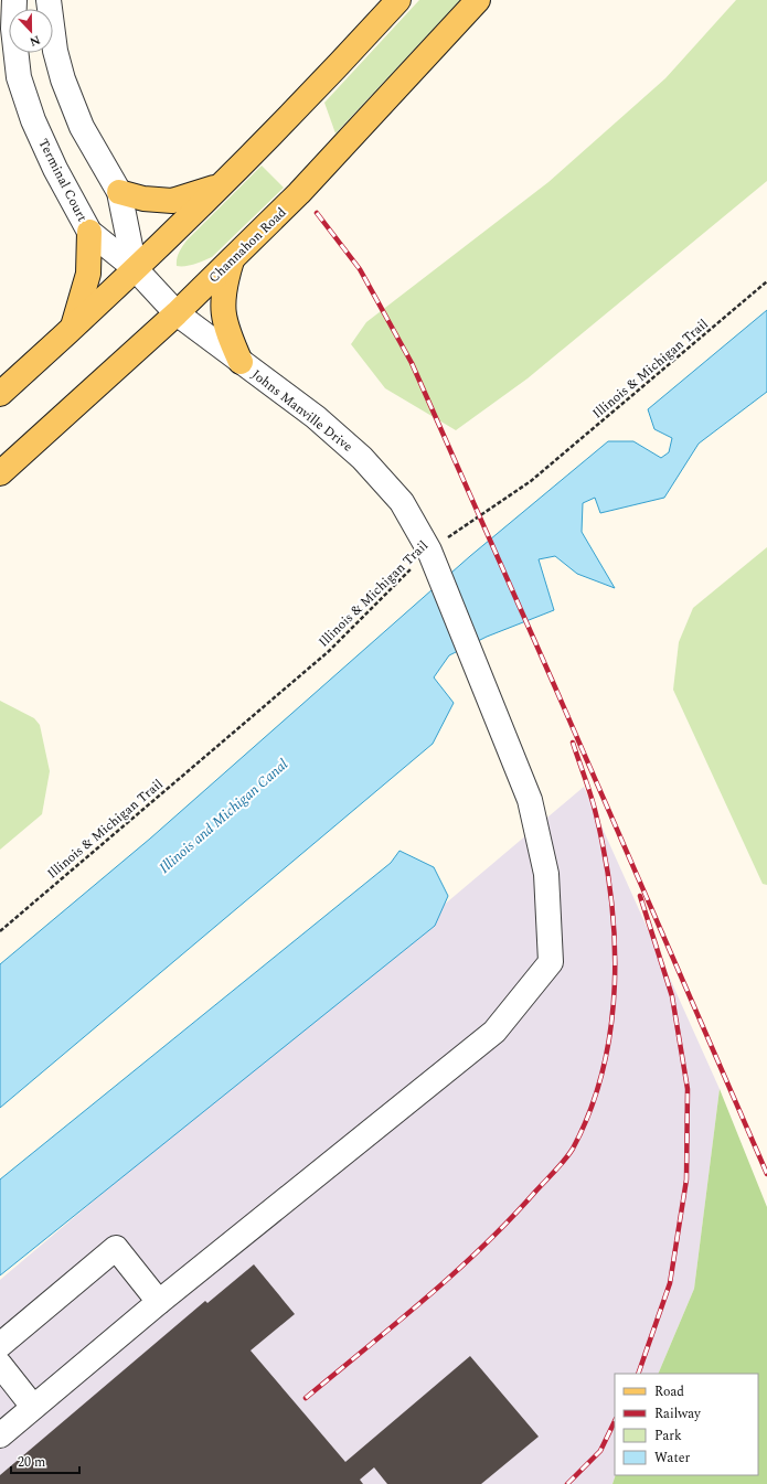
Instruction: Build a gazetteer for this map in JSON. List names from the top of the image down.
{
  "streets": {
    "main road": ["Channahon Road"],
    "street": ["Terminal Court", "Johns Manville Drive"],
    "path": ["Illinois & Michigan Trail"]
  },
  "crossings": [
    ["Terminal Court", "Channahon Road"],
    ["Terminal Court", "Johns Manville Drive"],
    ["Channahon Road", "Johns Manville Drive"],
    ["Illinois & Michigan Trail", "Johns Manville Drive"]
  ],
  "water": ["Illinois and Michigan Canal"],
  "legend": [
    "Road",
    "Railway",
    "Park",
    "Water"
  ],
  "scale_bar": "20 m",
  "north": "bottom"
}
